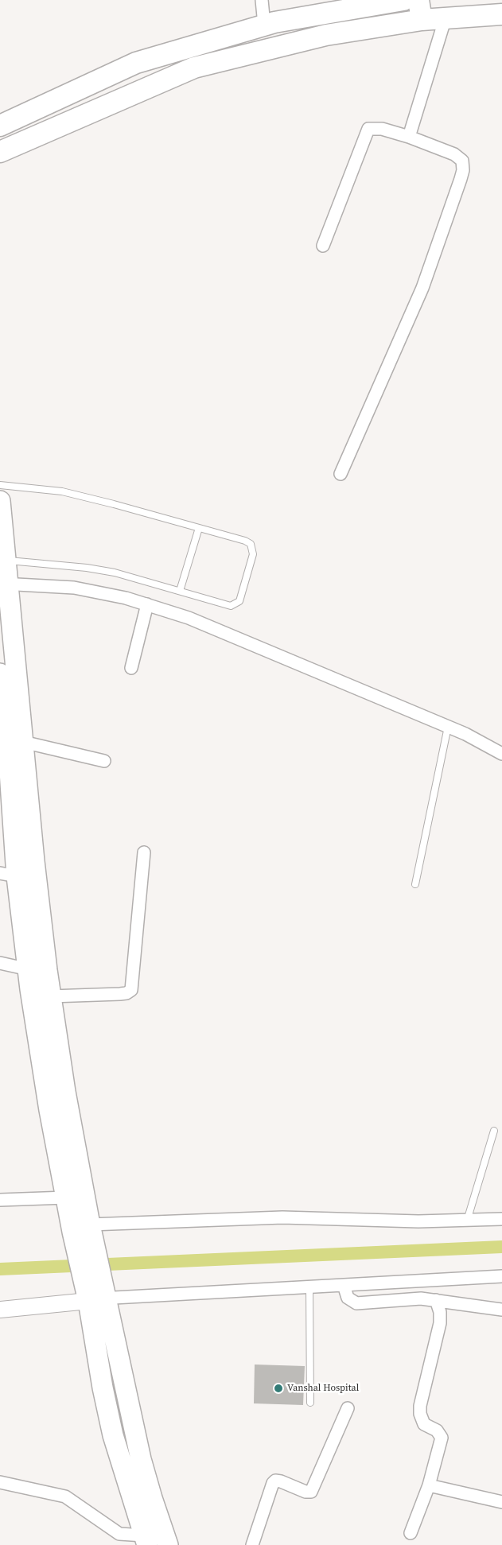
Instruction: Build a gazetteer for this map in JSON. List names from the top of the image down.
{
  "places": ["Vanshal Hospital"]
}
